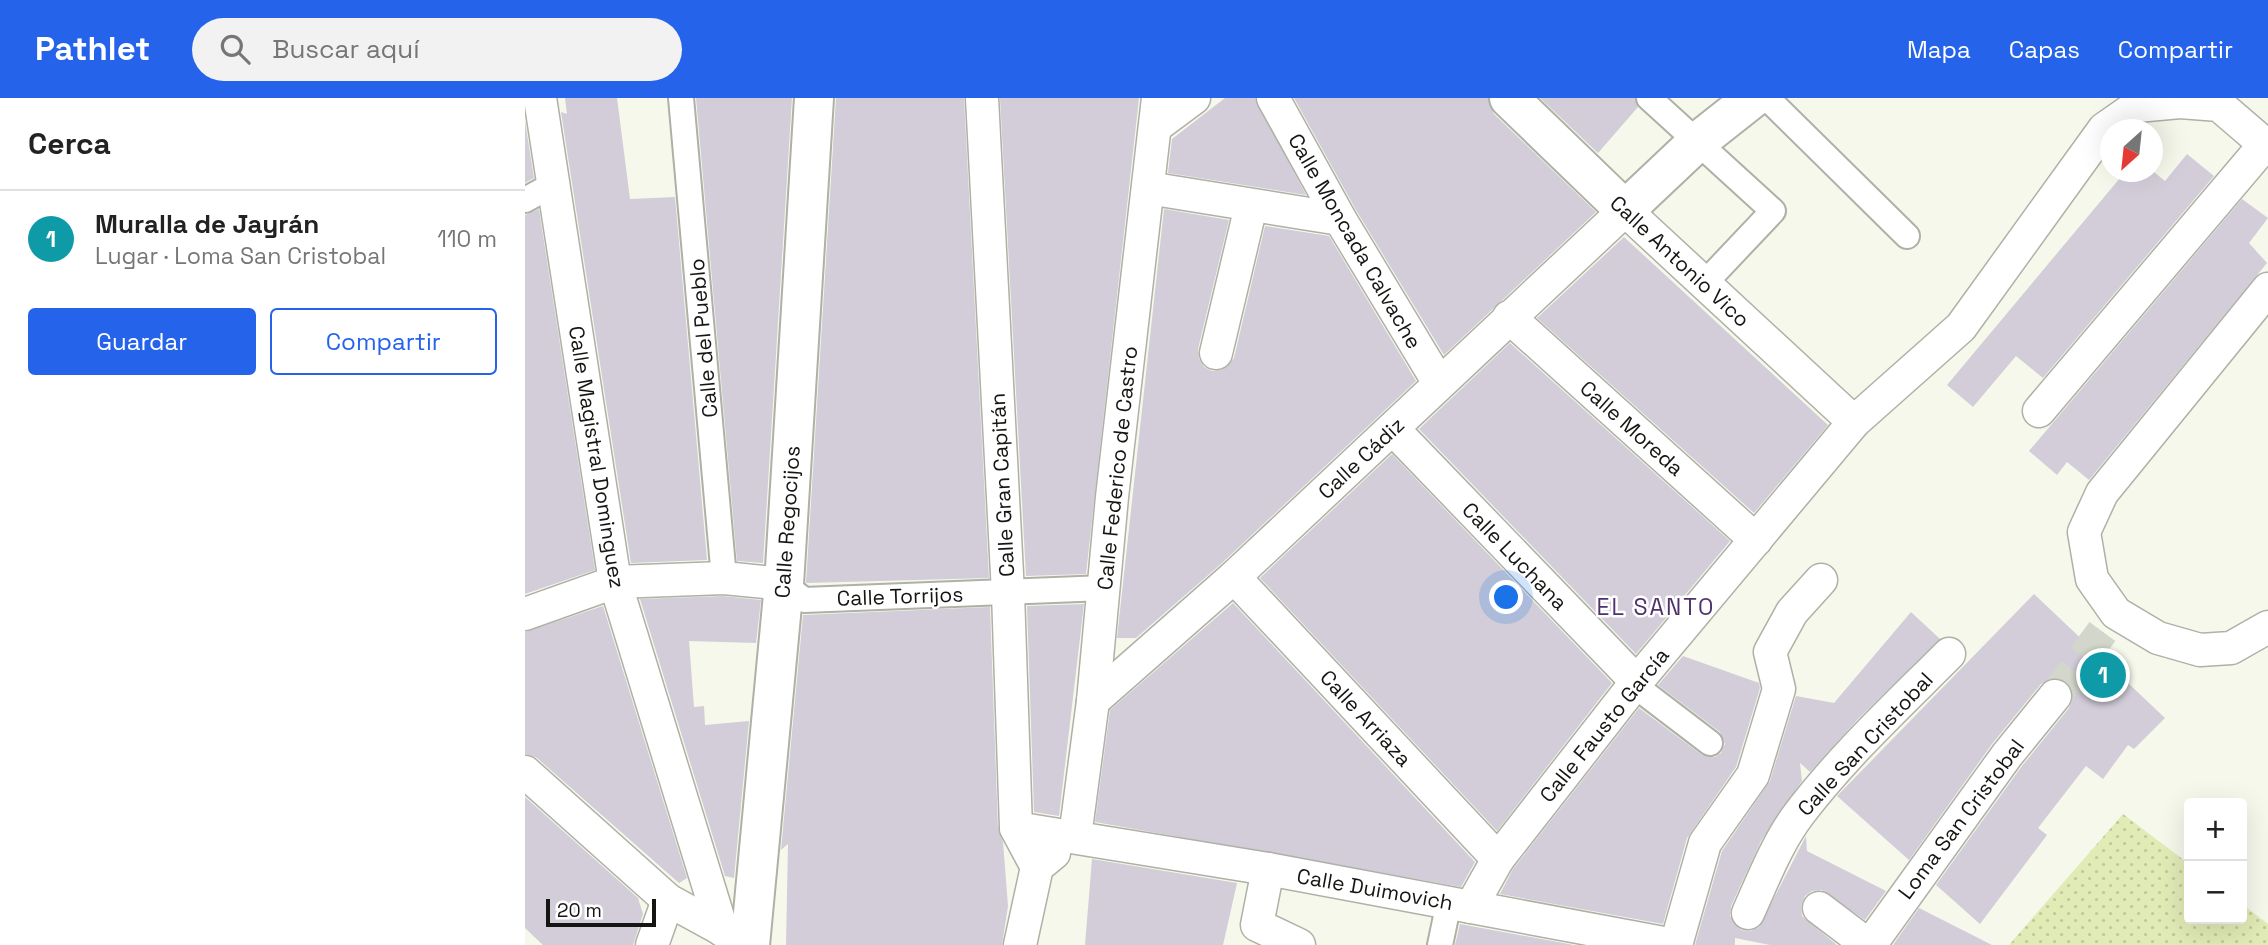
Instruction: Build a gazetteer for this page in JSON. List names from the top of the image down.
{
  "streets": {
    "street": [
      "Calle Moncada Calvache",
      "Calle Antonio Vico",
      "Calle del Pueblo",
      "Calle Moreda",
      "Calle Magistral Dominguez",
      "Calle Cádiz",
      "Calle Federico de Castro",
      "Calle Gran Capitán",
      "Calle Regocijos",
      "Calle Luchana",
      "Calle Torrijos",
      "Calle Arriaza",
      "Calle Fausto García",
      "Calle San Cristobal",
      "Loma San Cristobal",
      "Calle Duimovich"
    ]
  },
  "crossings": [
    ["Calle Moncada Calvache", "Calle Cádiz"],
    ["Calle Antonio Vico", "Calle Cádiz"],
    ["Calle Antonio Vico", "Calle Fausto García"],
    ["Calle Moreda", "Calle Cádiz"],
    ["Calle Moreda", "Calle Fausto García"],
    ["Calle Magistral Dominguez", "Calle Regocijos"],
    ["Calle Cádiz", "Calle Federico de Castro"],
    ["Calle Cádiz", "Calle Luchana"],
    ["Calle Cádiz", "Calle Arriaza"],
    ["Calle Federico de Castro", "Calle Torrijos"],
    ["Calle Federico de Castro", "Calle Duimovich"],
    ["Calle Gran Capitán", "Calle Torrijos"],
    ["Calle Gran Capitán", "Calle Duimovich"],
    ["Calle Regocijos", "Calle Torrijos"],
    ["Calle Luchana", "Calle Fausto García"],
    ["Calle Arriaza", "Calle Fausto García"],
    ["Calle Fausto García", "Calle Duimovich"]
  ],
  "districts": ["EL SANTO"],
  "scale_bar": "20 m",
  "north": "bottom left",
  "page": {
    "header": "Pathlet",
    "search": "Buscar aquí",
    "nav": ["Mapa", "Capas", "Compartir"],
    "heading": "Cerca",
    "list": [
      {
        "mark": "1",
        "name": "Muralla de Jayrán",
        "note": "Lugar · Loma San Cristobal",
        "value": "110 m"
      }
    ],
    "buttons": ["Guardar", "Compartir"],
    "pins": "1",
    "map_buttons": ["+", "−"],
    "scale": "20 m"
  }
}
